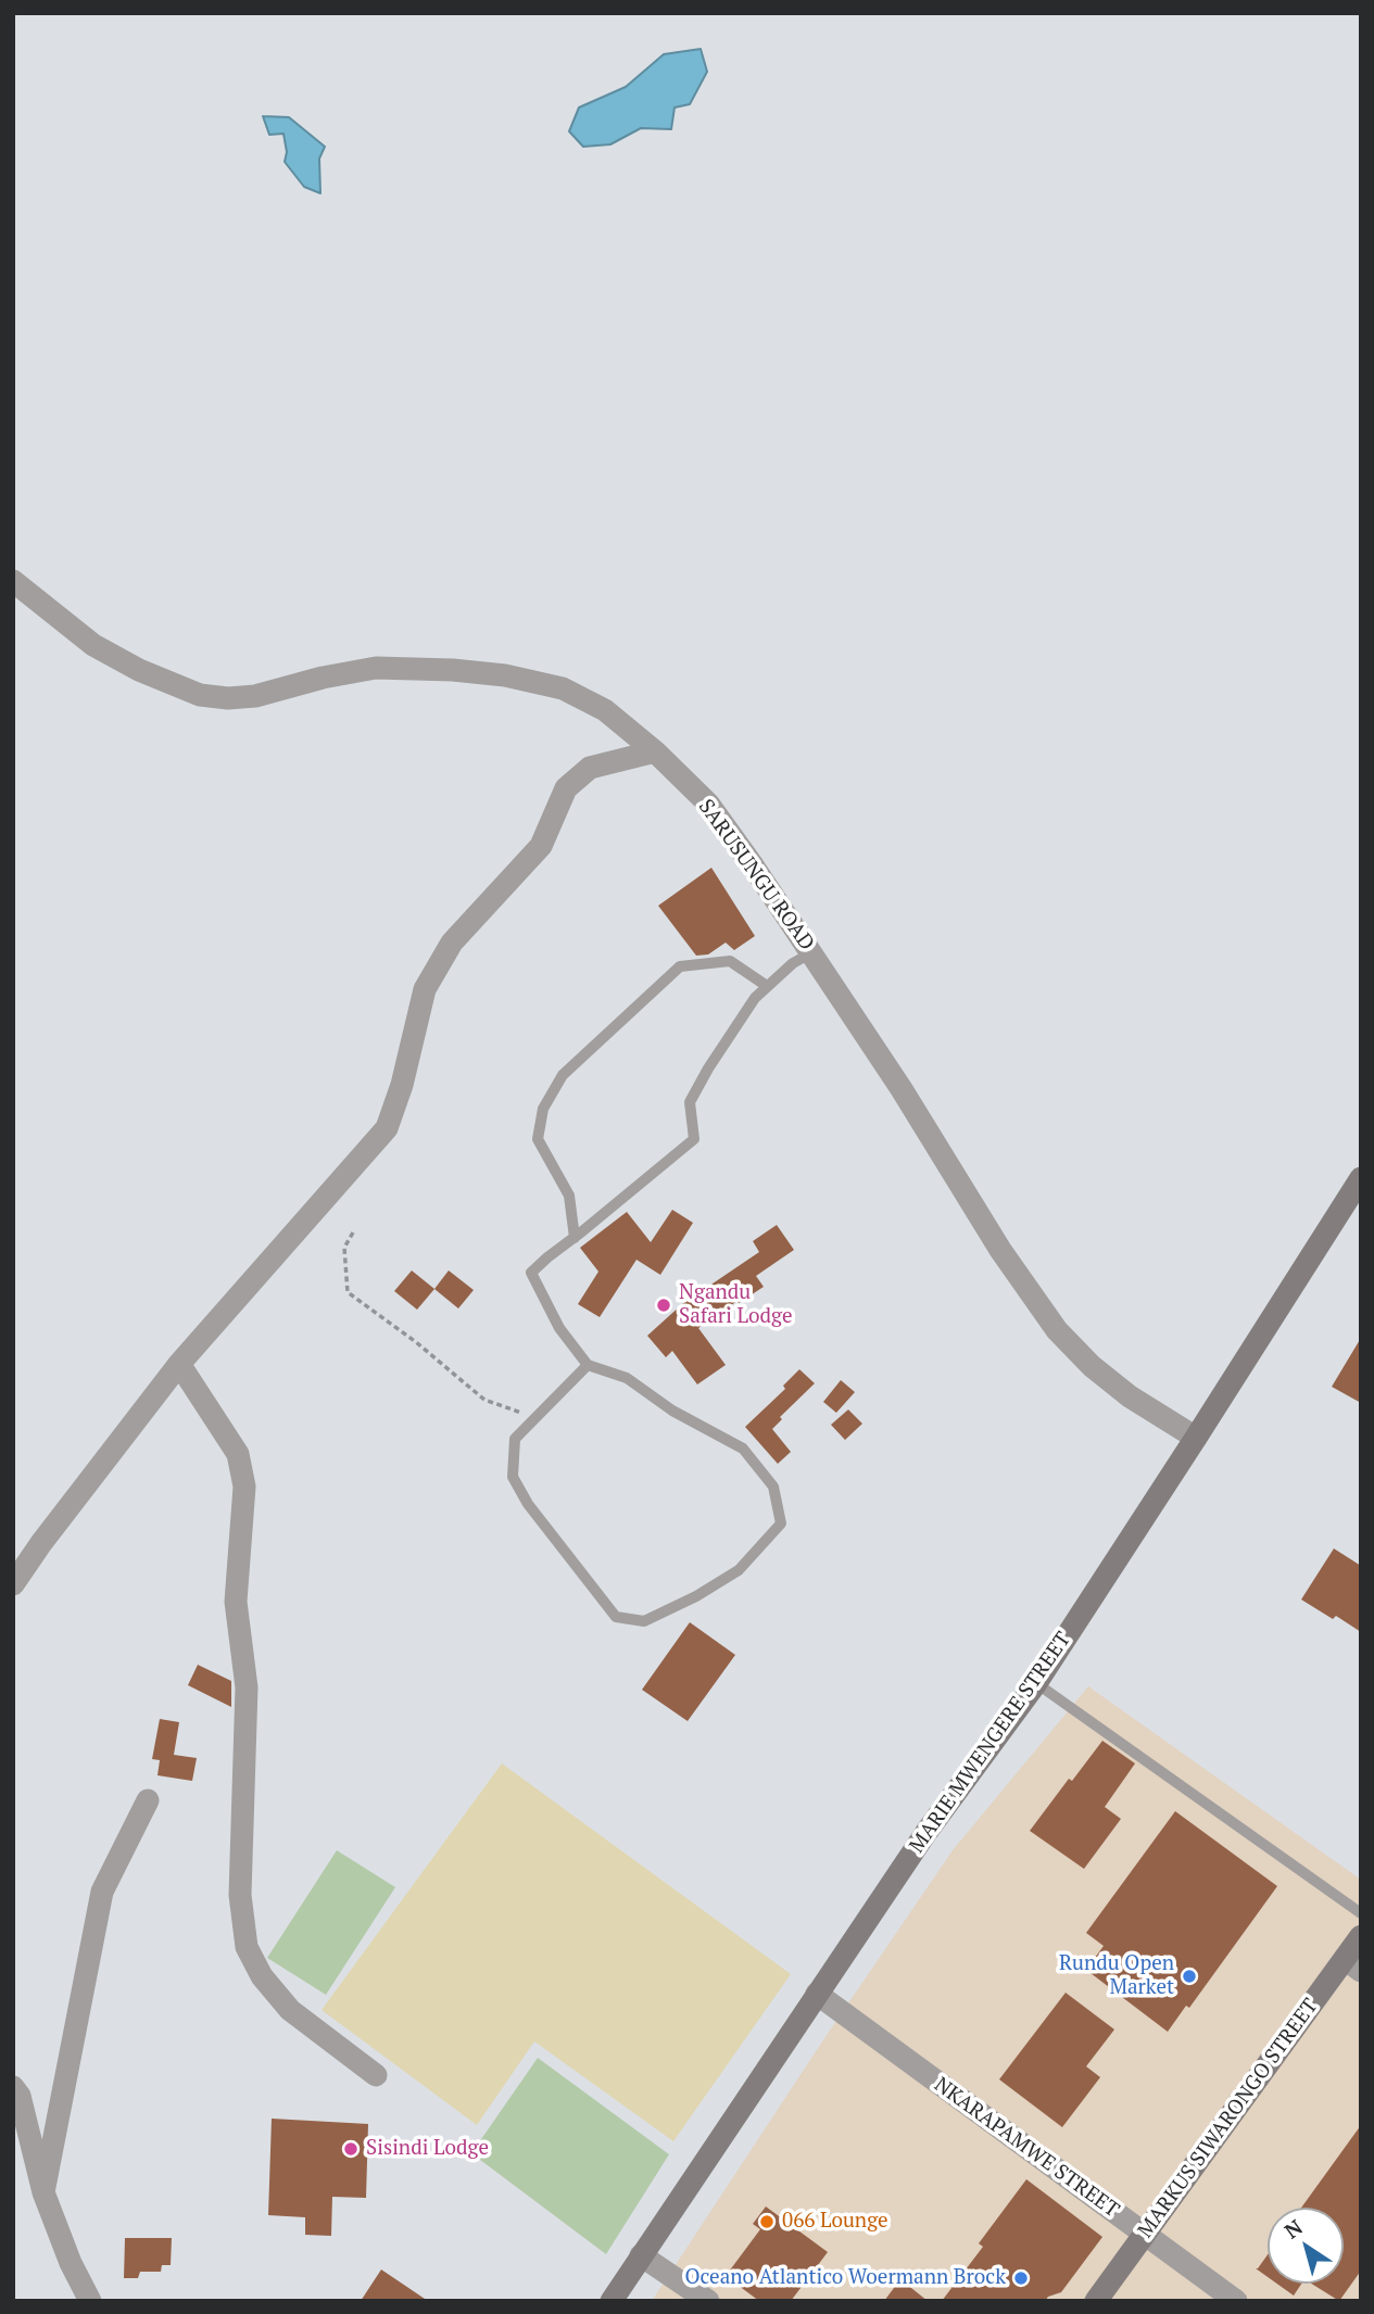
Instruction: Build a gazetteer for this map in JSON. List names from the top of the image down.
{
  "streets": {
    "main road": ["MARIE MWENGERE STREET", "MARKUS SIWARONGO STREET"],
    "street": ["SARUSUNGU ROAD", "NKARAPAMWE STREET"]
  },
  "crossings": [
    ["SARUSUNGU ROAD", "MARIE MWENGERE STREET"],
    ["MARIE MWENGERE STREET", "NKARAPAMWE STREET"],
    ["MARKUS SIWARONGO STREET", "NKARAPAMWE STREET"]
  ],
  "places": [
    "Ngandu Safari Lodge",
    "Rundu Open Market",
    "Sisindi Lodge",
    "066 Lounge",
    "Oceano Atlantico Woermann Brock"
  ],
  "north": "top left"
}
